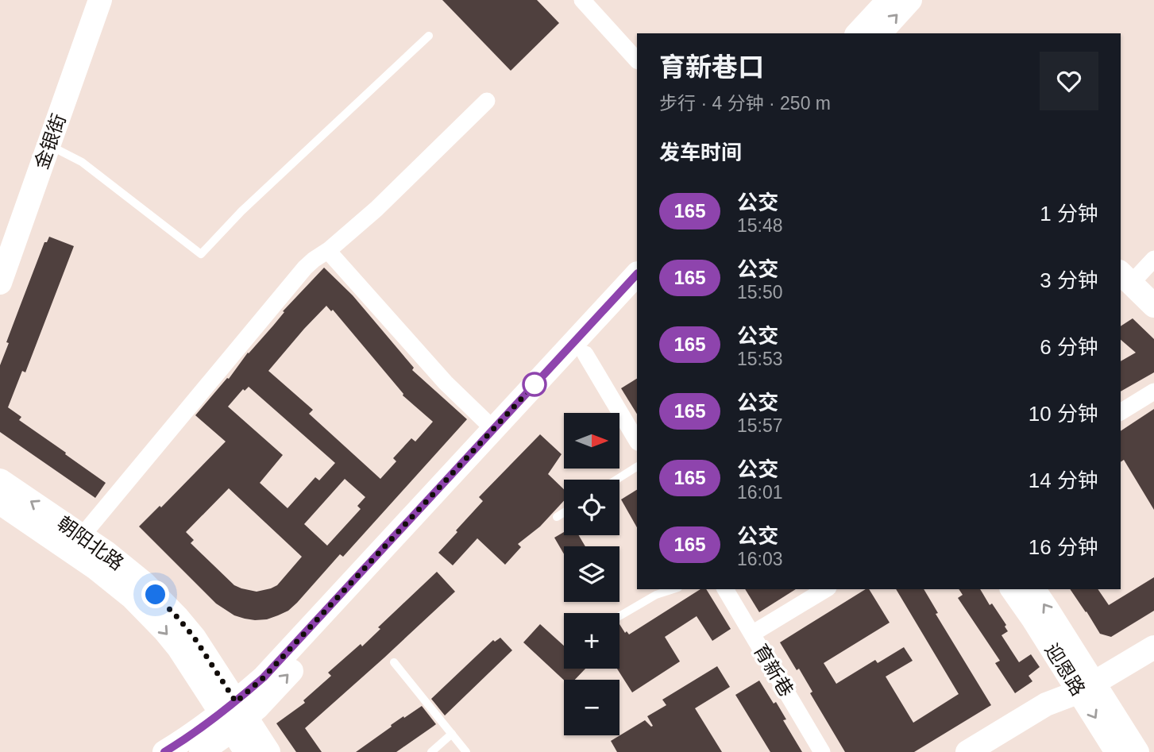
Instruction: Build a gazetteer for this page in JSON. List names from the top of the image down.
{
  "streets": {
    "main road": ["金银街", "朝阳北路", "迎恩路"],
    "street": ["育新巷"]
  },
  "lines": ["bus line 165"],
  "north": "right",
  "page": {
    "heading": [
      ["育新巷口", "步行 · 4 分钟 · 250 m"],
      "发车时间"
    ],
    "list": [
      {
        "mark": "165",
        "name": "公交",
        "note": "15:48",
        "value": "1 分钟"
      },
      {
        "mark": "165",
        "name": "公交",
        "note": "15:50",
        "value": "3 分钟"
      },
      {
        "mark": "165",
        "name": "公交",
        "note": "15:53",
        "value": "6 分钟"
      },
      {
        "mark": "165",
        "name": "公交",
        "note": "15:57",
        "value": "10 分钟"
      },
      {
        "mark": "165",
        "name": "公交",
        "note": "16:01",
        "value": "14 分钟"
      },
      {
        "mark": "165",
        "name": "公交",
        "note": "16:03",
        "value": "16 分钟"
      }
    ],
    "map_buttons": ["+", "−"]
  }
}
